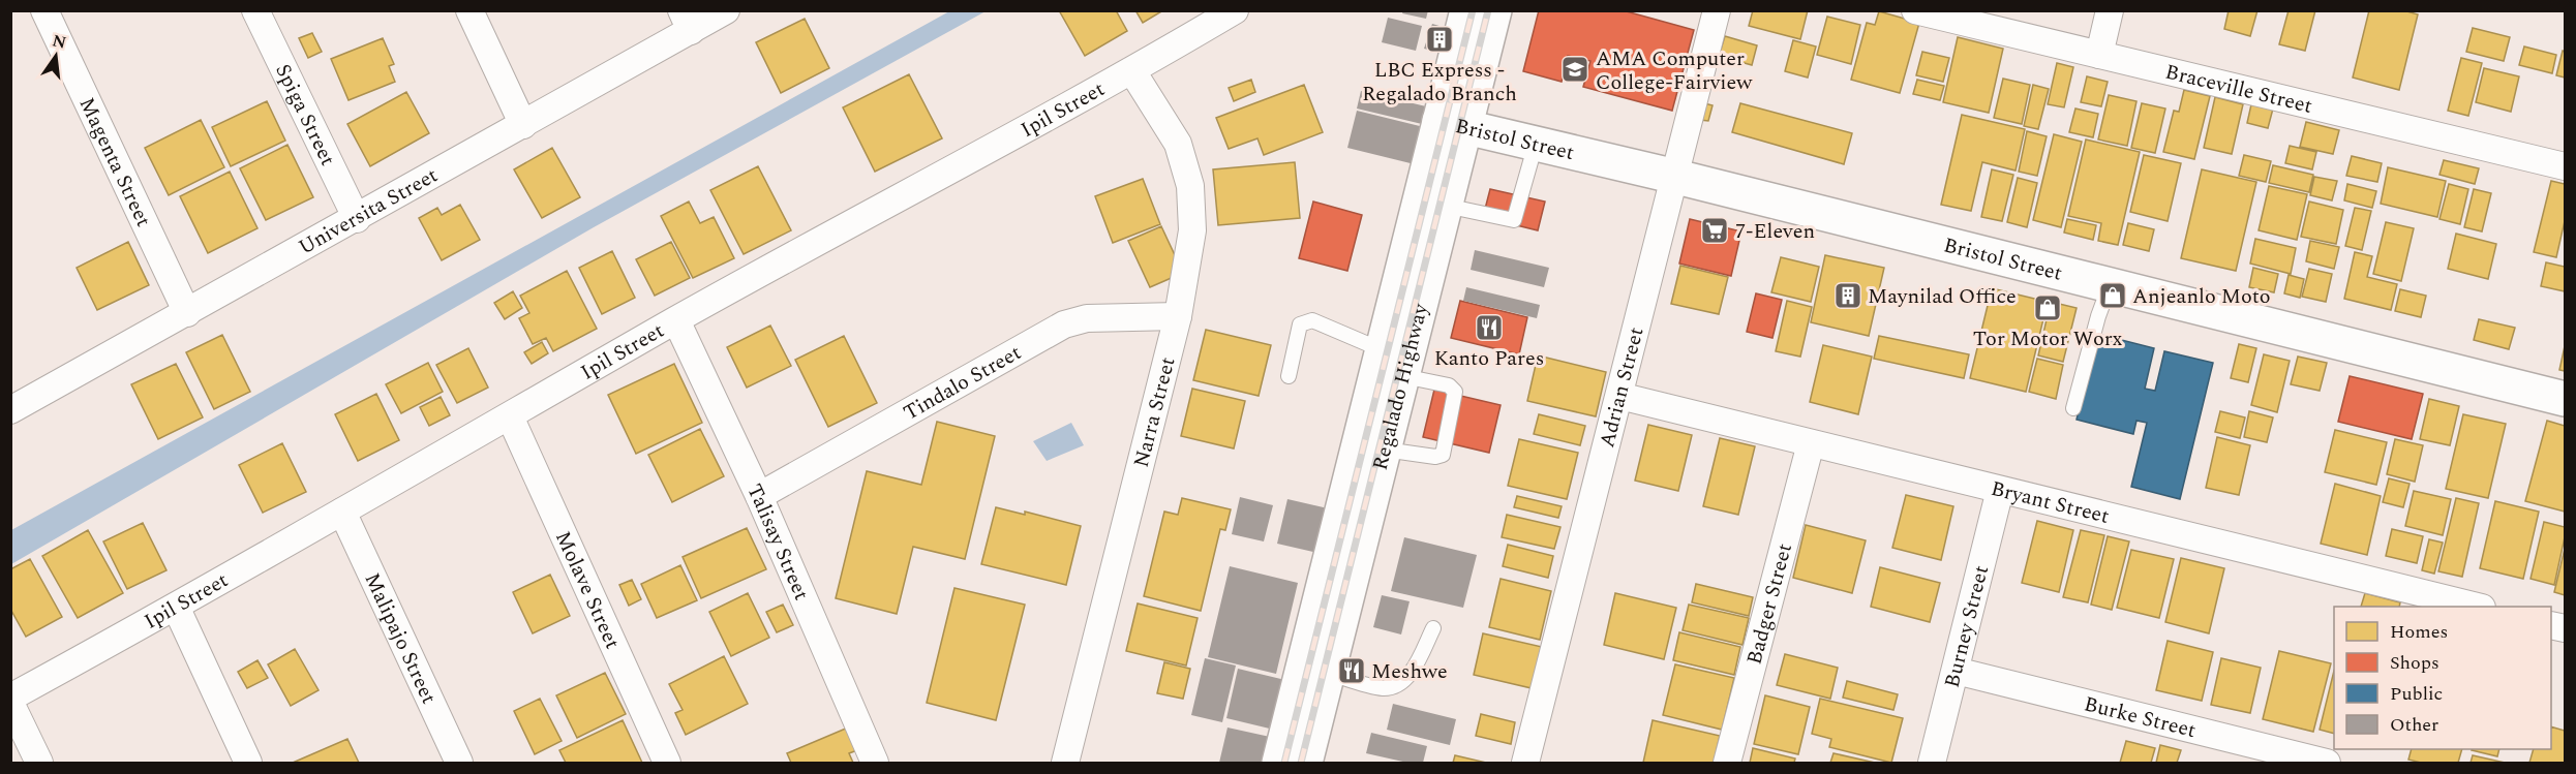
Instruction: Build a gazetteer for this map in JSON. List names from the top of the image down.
{
  "streets": {
    "main road": ["Bristol Street", "Regalado Highway"],
    "street": [
      "Braceville Street",
      "Ipil Street",
      "Spiga Street",
      "Magenta Street",
      "Universita Street",
      "Tindalo Street",
      "Adrian Street",
      "Narra Street",
      "Bryant Street",
      "Talisay Street",
      "Molave Street",
      "Badger Street",
      "Burney Street",
      "Malipajo Street",
      "Burke Street"
    ]
  },
  "crossings": [
    ["Ipil Street", "Narra Street"],
    ["Ipil Street", "Talisay Street"],
    ["Ipil Street", "Molave Street"],
    ["Ipil Street", "Malipajo Street"],
    ["Spiga Street", "Universita Street"],
    ["Bristol Street", "Regalado Highway"],
    ["Bristol Street", "Adrian Street"],
    ["Magenta Street", "Universita Street"],
    ["Tindalo Street", "Narra Street"],
    ["Tindalo Street", "Talisay Street"],
    ["Adrian Street", "Bryant Street"],
    ["Bryant Street", "Badger Street"],
    ["Bryant Street", "Burney Street"],
    ["Burney Street", "Burke Street"]
  ],
  "places": {
    "building": ["LBC Express - Regalado Branch", "Maynilad Office"],
    "school or university": ["AMA Computer College-Fairview"],
    "supermarket": ["7-Eleven"],
    "shop": ["Anjeanlo Moto", "Tor Motor Worx"],
    "restaurant": ["Kanto Pares", "Meshwe"]
  },
  "legend": [
    "Homes",
    "Shops",
    "Public",
    "Other"
  ],
  "north": "top"
}
